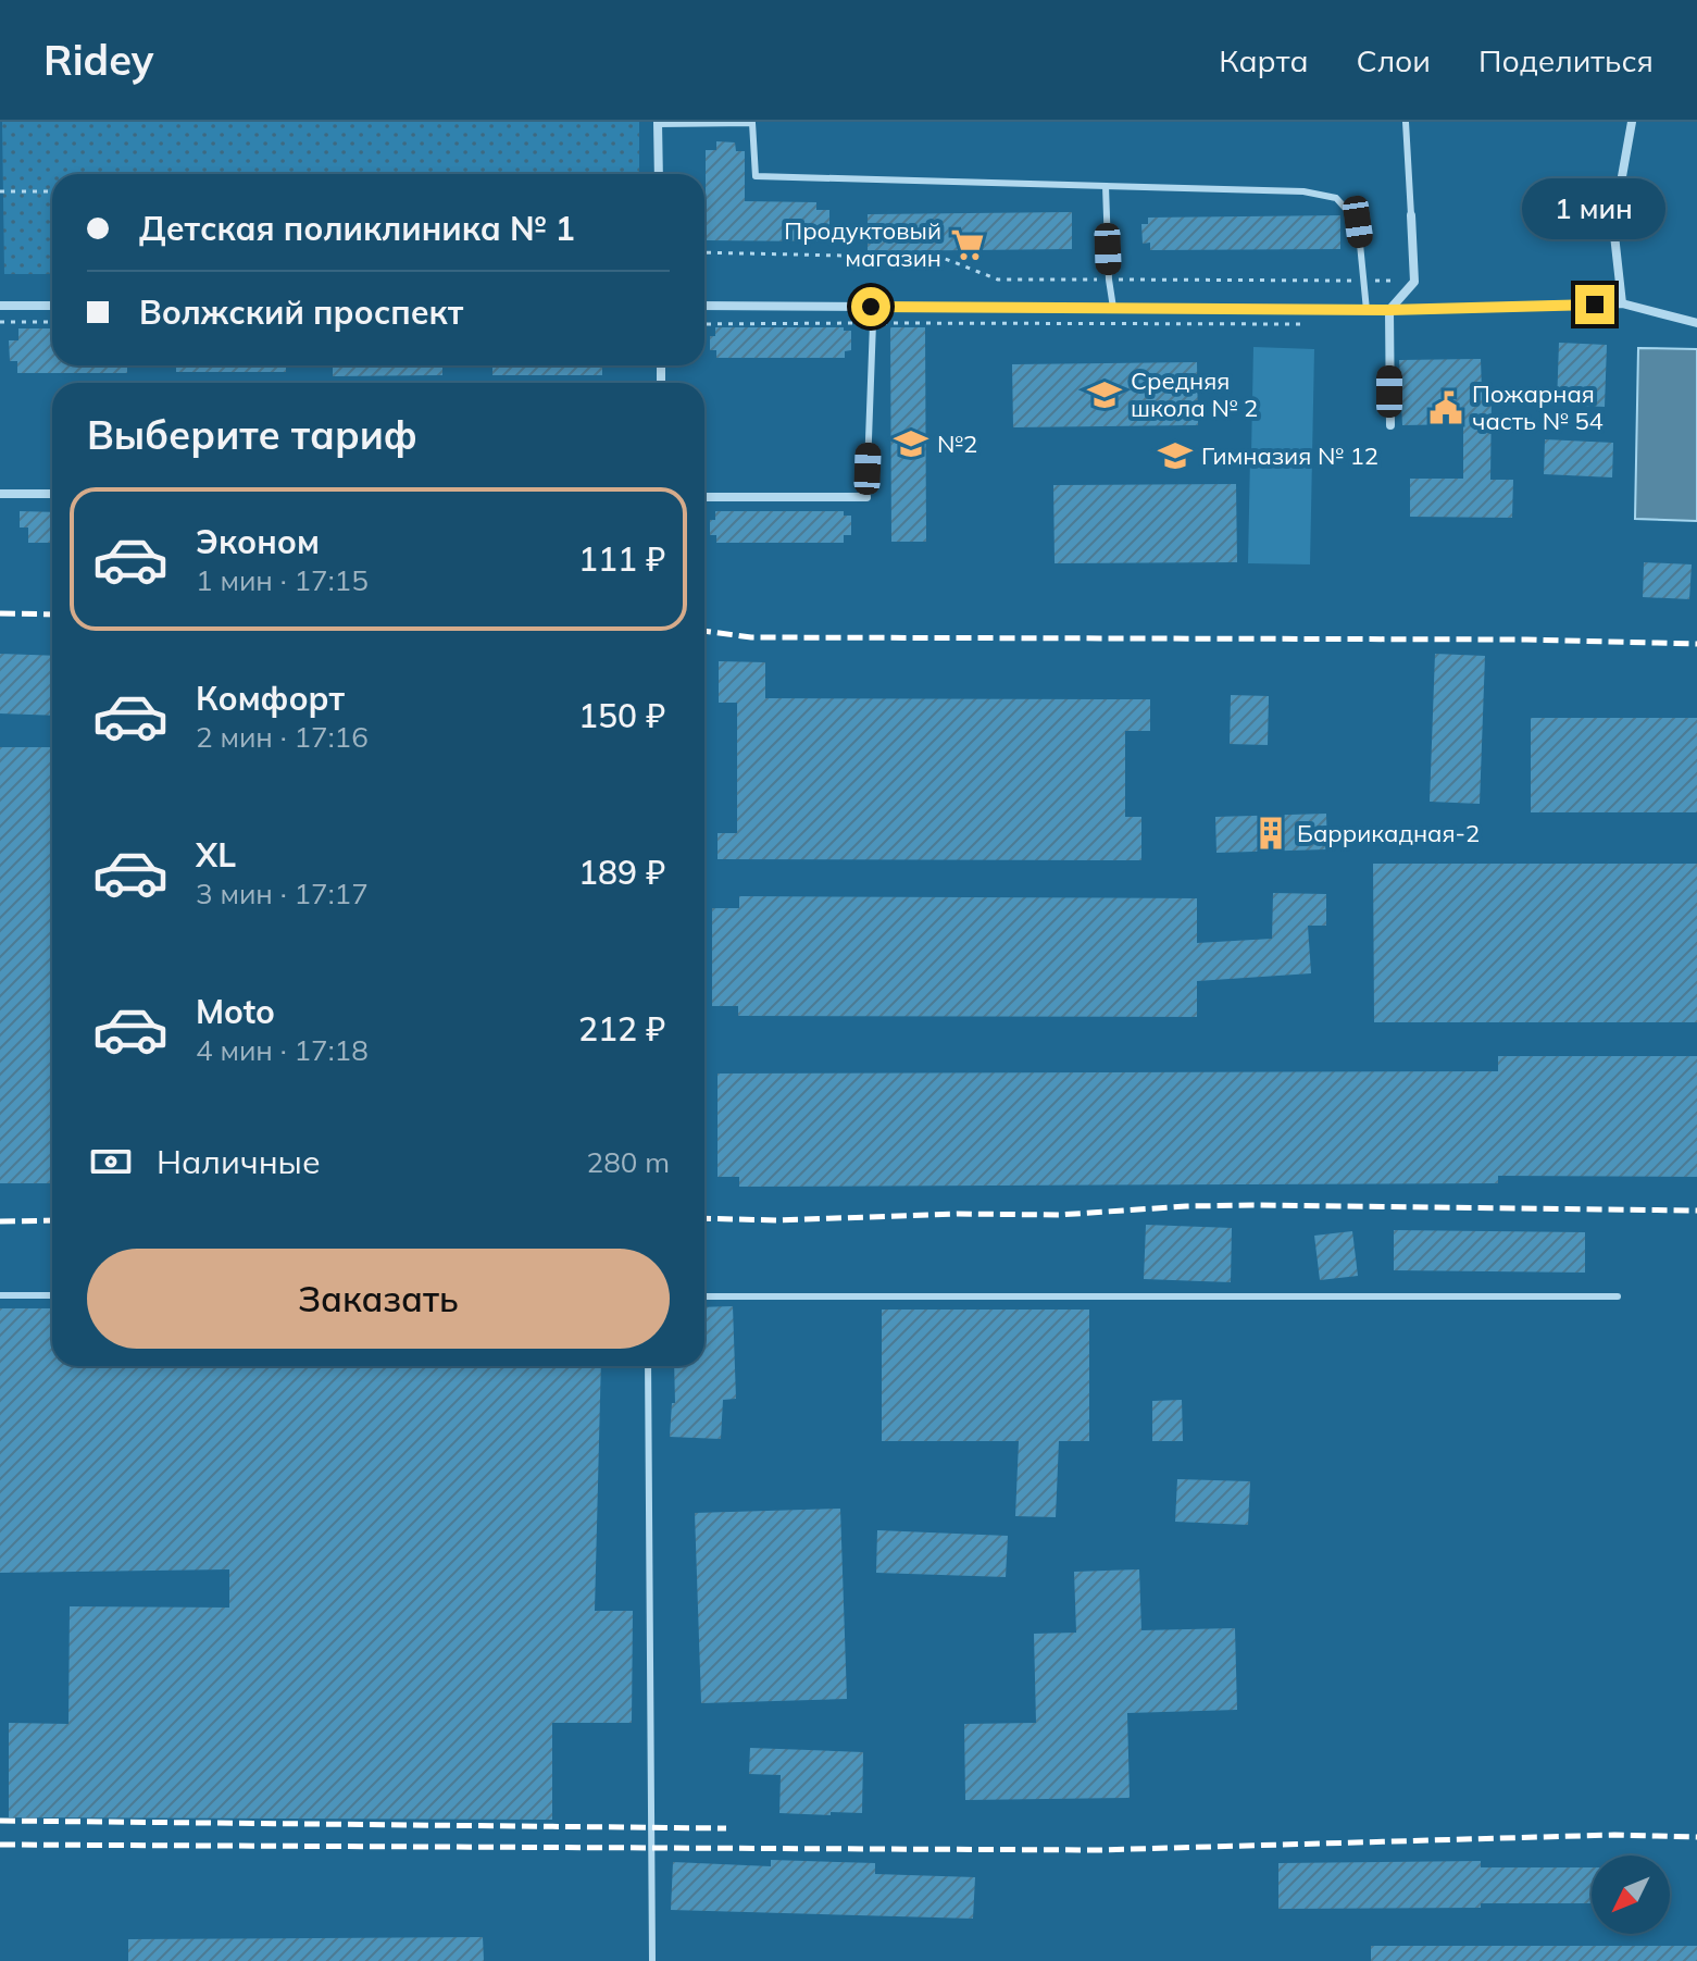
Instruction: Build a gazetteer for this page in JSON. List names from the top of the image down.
{
  "places": {
    "supermarket": ["Продуктовый магазин"],
    "school or university": ["Средняя школа № 2", "№2", "Гимназия № 12"],
    "public building": ["Пожарная часть № 54"],
    "building": ["Баррикадная-2"]
  },
  "north": "bottom left",
  "page": {
    "header": "Ridey",
    "nav": ["Карта", "Слои", "Поделиться"],
    "banner": ["Детская поликлиника № 1", "Волжский проспект"],
    "bubble": "1 мин",
    "heading": "Выберите тариф",
    "list": [
      {
        "name": "Эконом",
        "note": "1 мин · 17:15",
        "value": "111 ₽"
      },
      {
        "name": "Комфорт",
        "note": "2 мин · 17:16",
        "value": "150 ₽"
      },
      {
        "name": "XL",
        "note": "3 мин · 17:17",
        "value": "189 ₽"
      },
      {
        "name": "Moto",
        "note": "4 мин · 17:18",
        "value": "212 ₽"
      }
    ],
    "pay": ["Наличные", "280 m"],
    "buttons": "Заказать"
  }
}
